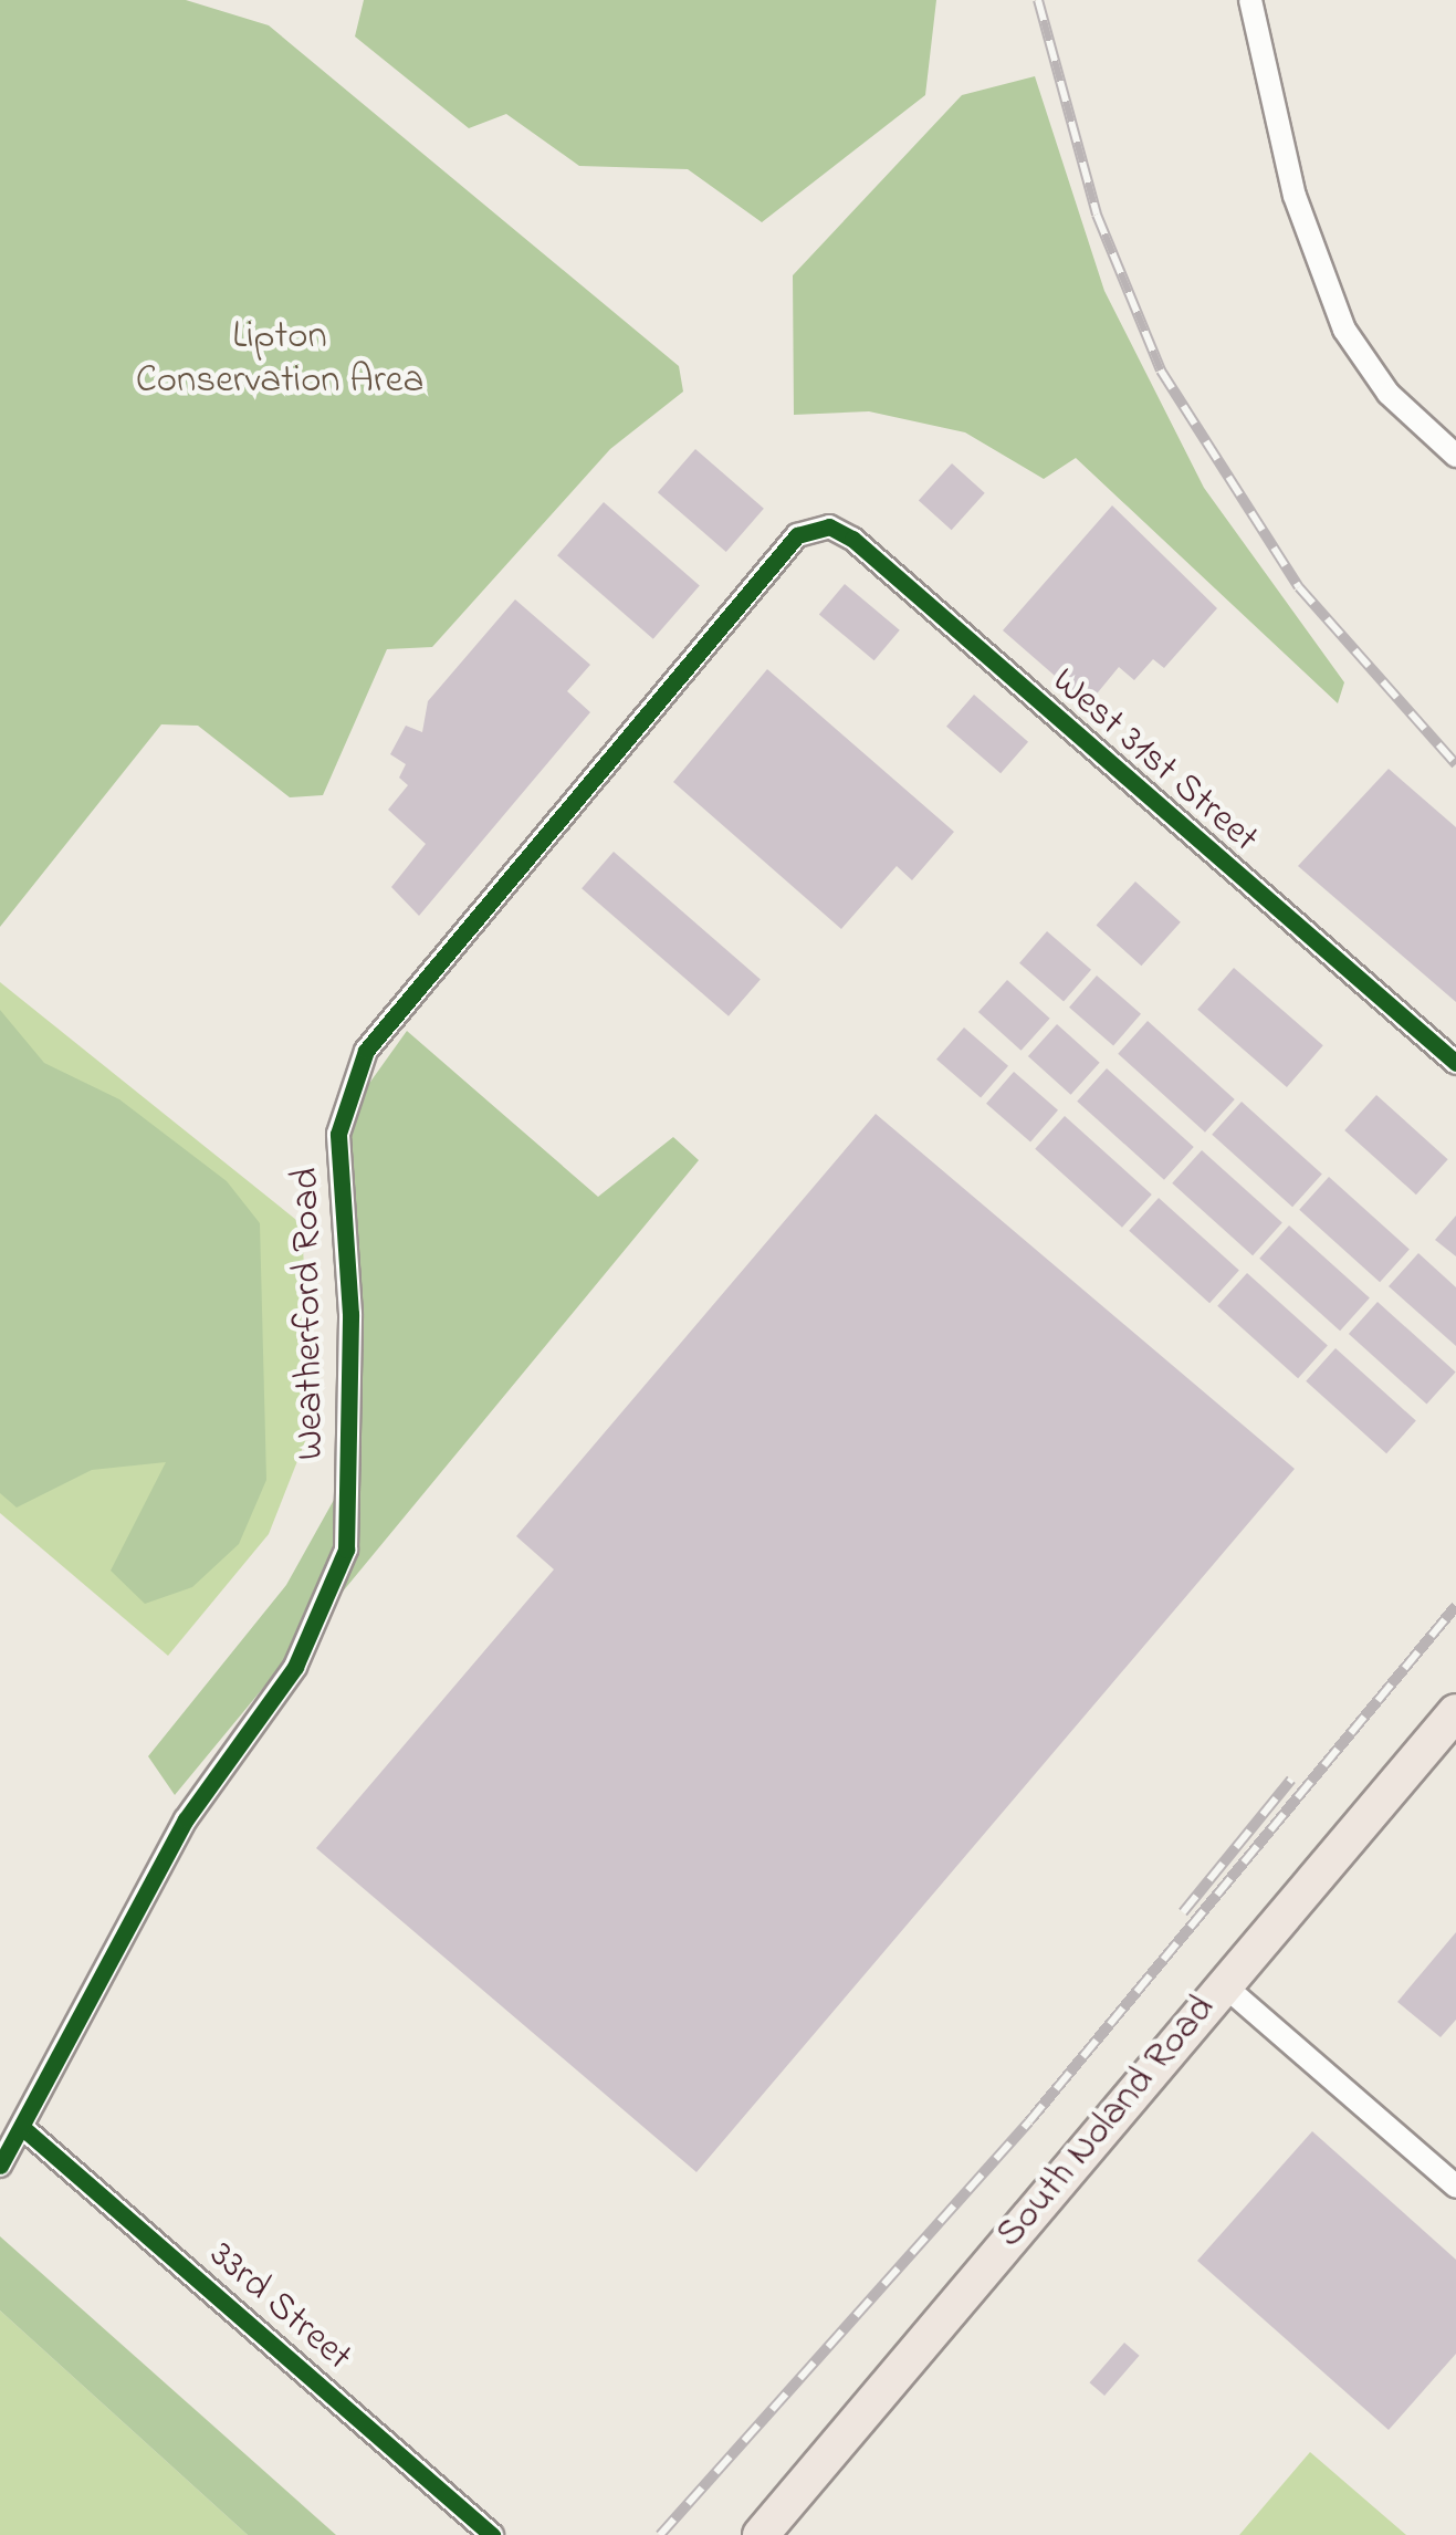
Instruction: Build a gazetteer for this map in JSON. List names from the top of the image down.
{
  "streets": {
    "main road": ["South Noland Road"],
    "street": ["West 31st Street", "Weatherford Road", "33rd Street"]
  },
  "crossings": [
    ["West 31st Street", "Weatherford Road"],
    ["Weatherford Road", "33rd Street"]
  ],
  "parks": ["Lipton Conservation Area"]
}
